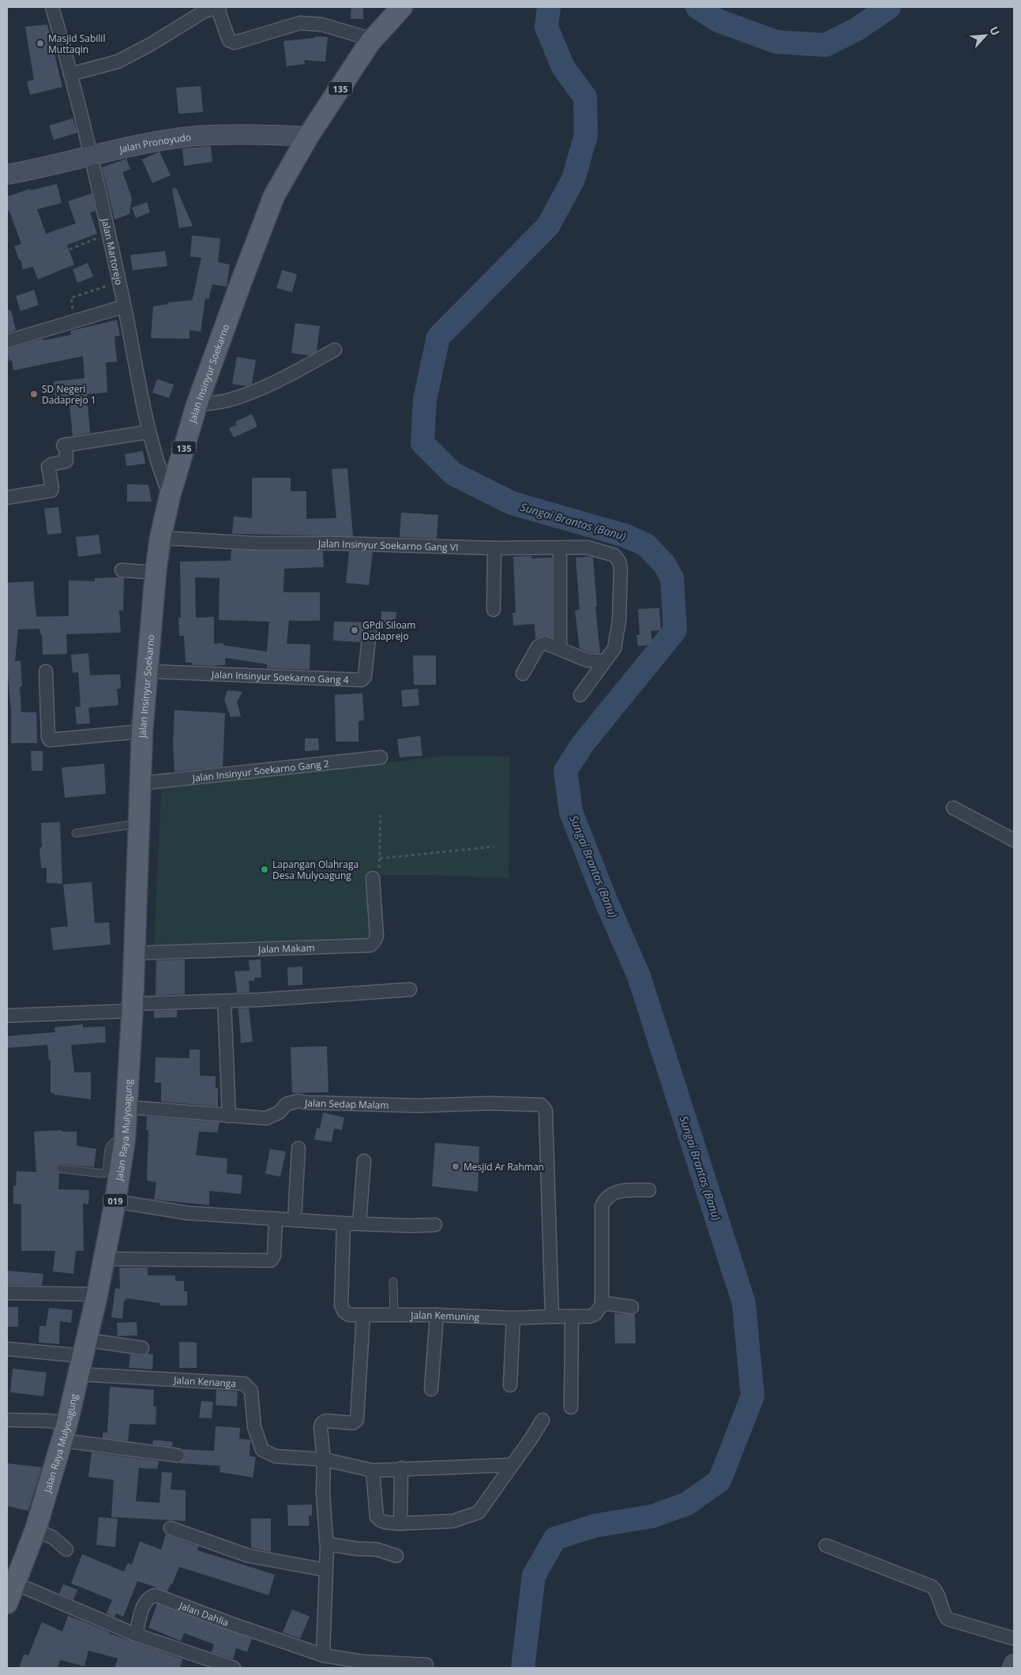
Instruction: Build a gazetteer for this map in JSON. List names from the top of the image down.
{
  "streets": {
    "main road": [
      "135",
      "Jalan Pronoyudo",
      "Jalan Insinyur Soekarno",
      "Jalan Raya Mulyoagung",
      "019"
    ],
    "street": [
      "Jalan Martorejo",
      "Jalan Insinyur Soekarno Gang VI",
      "Jalan Insinyur Soekarno Gang 4",
      "Jalan Insinyur Soekarno Gang 2",
      "Jalan Makam",
      "Jalan Sedap Malam",
      "Jalan Kemuning",
      "Jalan Kenanga",
      "Jalan Dahlia"
    ]
  },
  "crossings": [
    ["Jalan Pronoyudo", "Jalan Martorejo"],
    ["Jalan Pronoyudo", "Jalan Insinyur Soekarno"],
    ["Jalan Martorejo", "Jalan Insinyur Soekarno"],
    ["Jalan Insinyur Soekarno", "Jalan Insinyur Soekarno Gang VI"],
    ["Jalan Insinyur Soekarno", "Jalan Insinyur Soekarno Gang 4"],
    ["Jalan Insinyur Soekarno", "Jalan Insinyur Soekarno Gang 2"],
    ["Jalan Insinyur Soekarno", "Jalan Raya Mulyoagung"],
    ["Jalan Insinyur Soekarno Gang 2", "Jalan Raya Mulyoagung"],
    ["Jalan Makam", "Jalan Raya Mulyoagung"],
    ["Jalan Sedap Malam", "Jalan Raya Mulyoagung"],
    ["Jalan Sedap Malam", "Jalan Kemuning"],
    ["Jalan Raya Mulyoagung", "Jalan Kenanga"]
  ],
  "water": ["Sungai Brantas (Banu)"],
  "places": [
    "Masjid Sabilil Muttaqin",
    "SD Negeri Dadaprejo 1",
    "GPdI Siloam Dadaprejo",
    "Lapangan Olahraga Desa Mulyoagung",
    "Mesjid Ar Rahman"
  ],
  "north": "top right"
}
